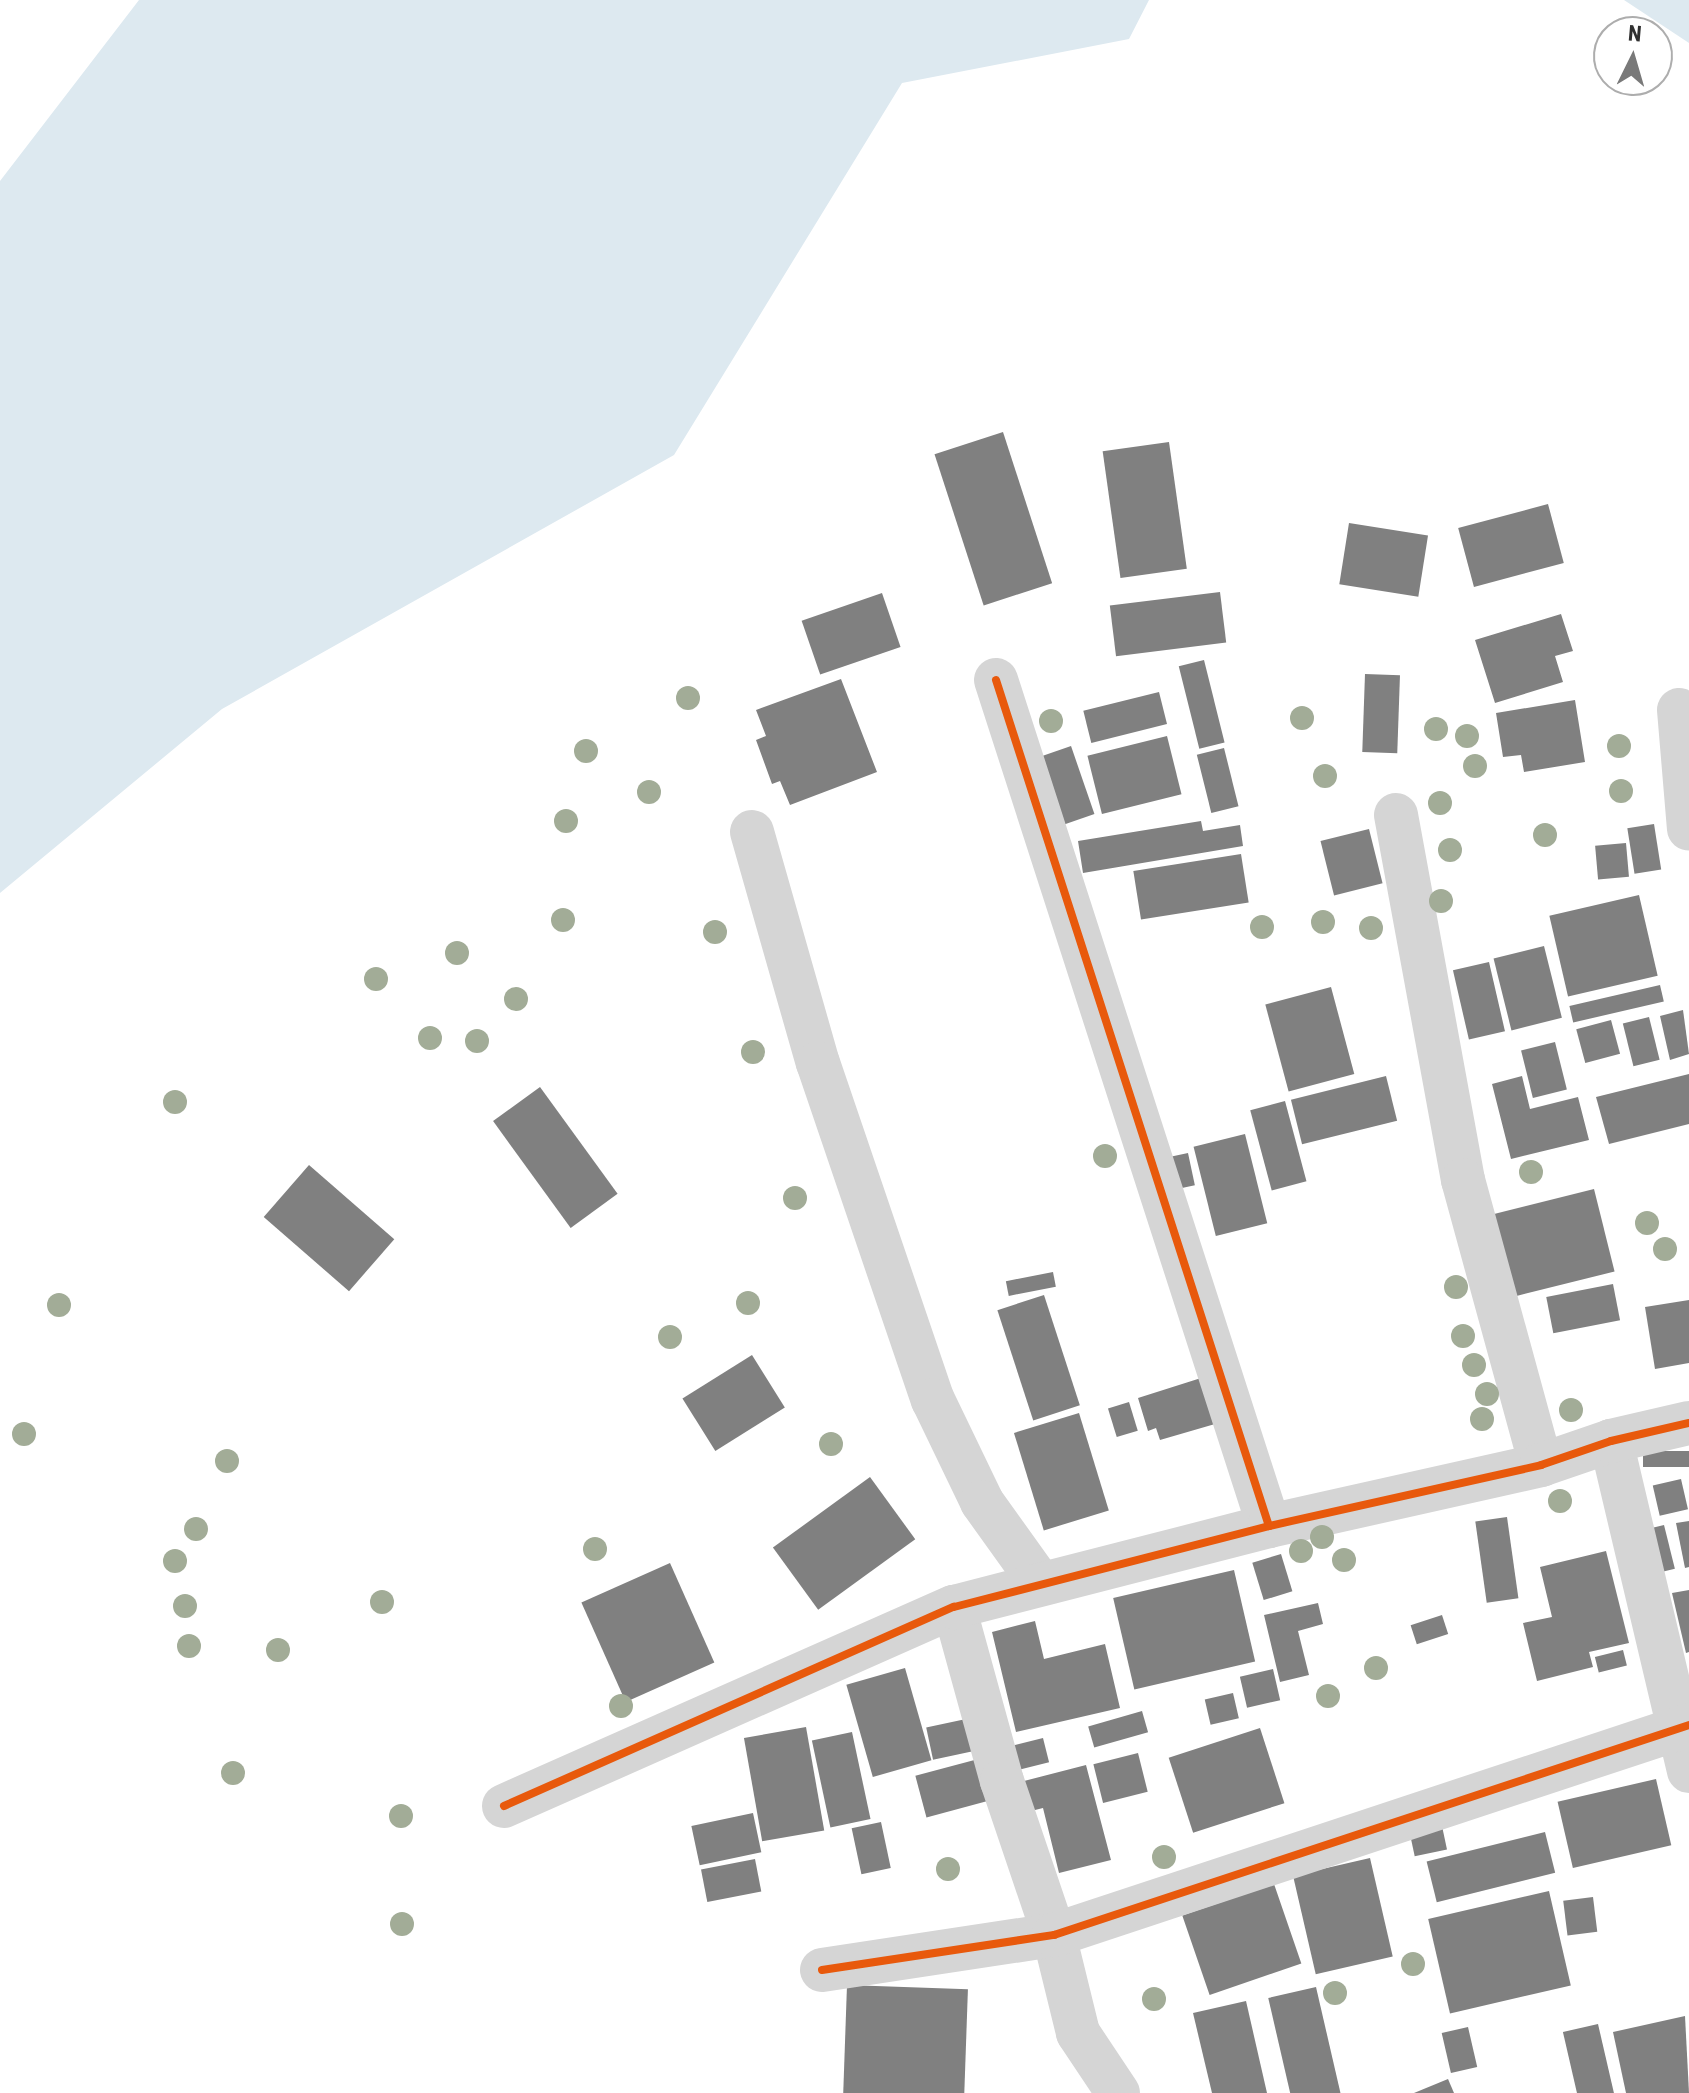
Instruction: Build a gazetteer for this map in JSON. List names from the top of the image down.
{
  "north": "top"
}
